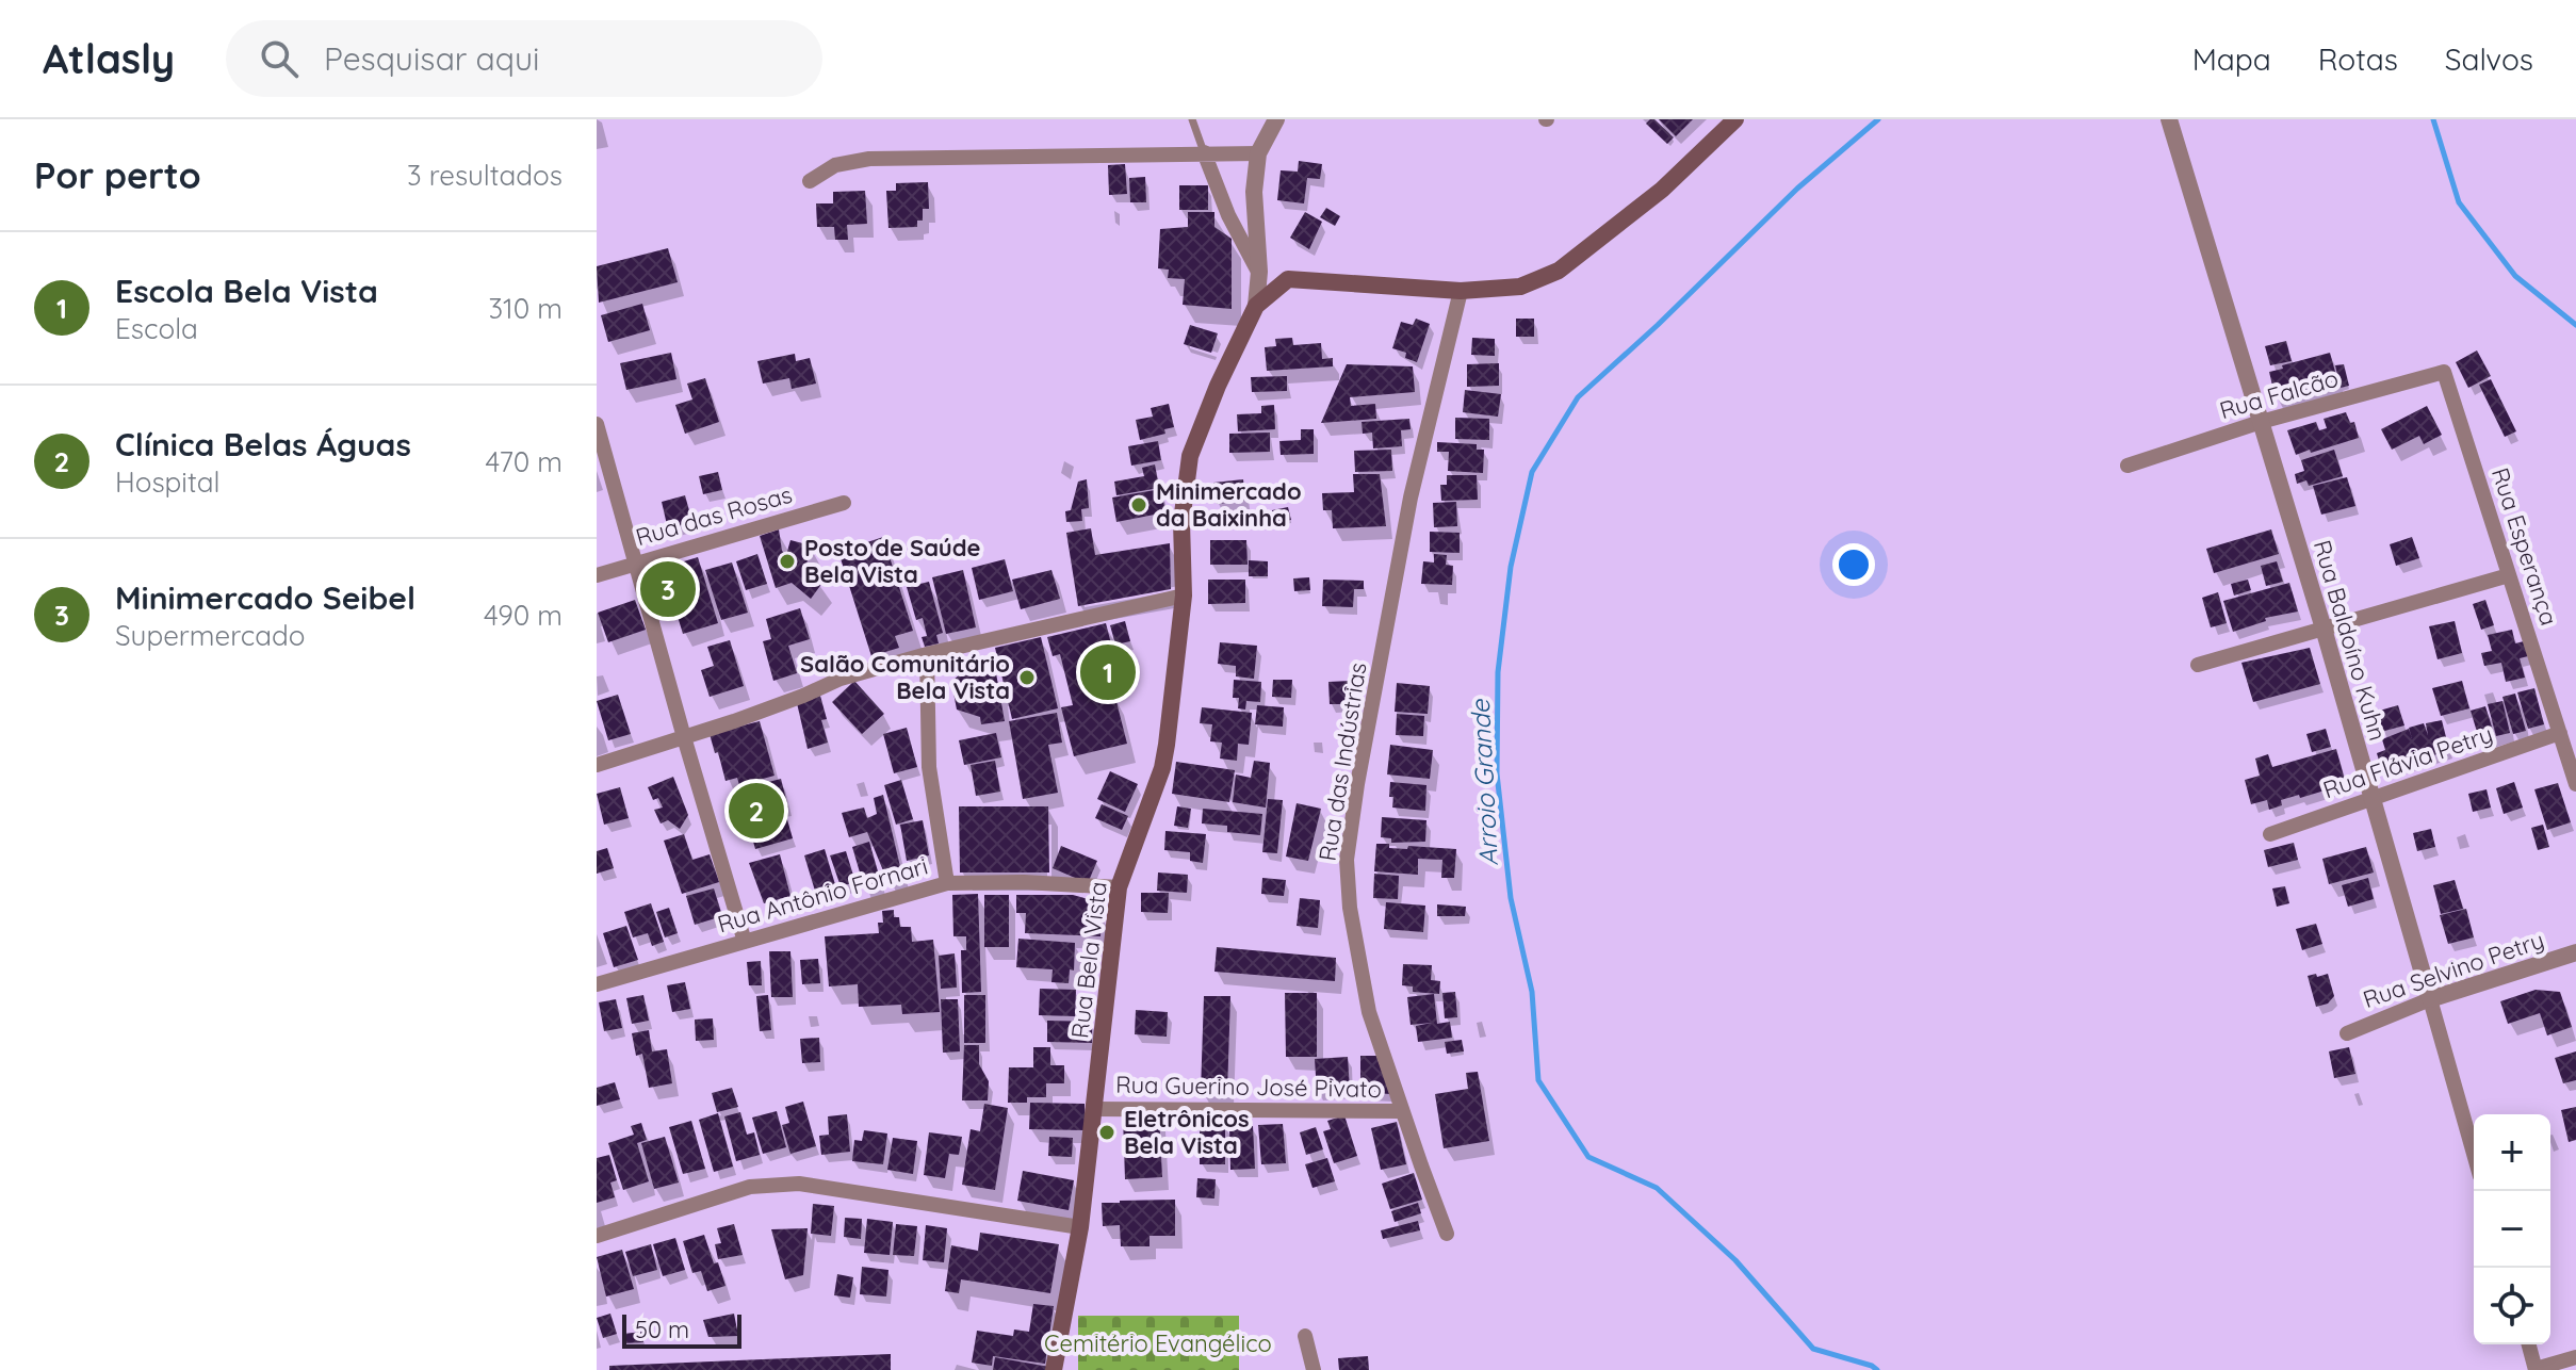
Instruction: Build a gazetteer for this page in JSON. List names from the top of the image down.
{
  "streets": {
    "main road": ["Rua Bela Vista"],
    "street": [
      "Rua Falcão",
      "Rua das Rosas",
      "Rua Esperança",
      "Rua Baldoíno Kuhn",
      "Rua das Indústrias",
      "Rua Flávia Petry",
      "Rua Antônio Fornari",
      "Rua Selvino Petry",
      "Rua Guerino José Pivato"
    ]
  },
  "crossings": [
    ["Rua Falcão", "Rua Esperança"],
    ["Rua Falcão", "Rua Baldoíno Kuhn"],
    ["Rua Esperança", "Rua Flávia Petry"],
    ["Rua Baldoíno Kuhn", "Rua Flávia Petry"],
    ["Rua Baldoíno Kuhn", "Rua Selvino Petry"],
    ["Rua das Indústrias", "Rua Guerino José Pivato"],
    ["Rua Antônio Fornari", "Rua Bela Vista"],
    ["Rua Bela Vista", "Rua Guerino José Pivato"]
  ],
  "water": ["Arroio Grande"],
  "parks": ["Cemitério Evangélico"],
  "places": [
    "Minimercado da Baixinha",
    "Posto de Saúde Bela Vista",
    "Salão Comunitário Bela Vista",
    "Eletrônicos Bela Vista"
  ],
  "scale_bar": "50 m",
  "page": {
    "header": "Atlasly",
    "search": "Pesquisar aqui",
    "nav": ["Mapa", "Rotas", "Salvos"],
    "heading": ["Por perto", "3 resultados"],
    "list": [
      {
        "mark": "1",
        "name": "Escola Bela Vista",
        "note": "Escola",
        "value": "310 m"
      },
      {
        "mark": "2",
        "name": "Clínica Belas Águas",
        "note": "Hospital",
        "value": "470 m"
      },
      {
        "mark": "3",
        "name": "Minimercado Seibel",
        "note": "Supermercado",
        "value": "490 m"
      }
    ],
    "pins": ["3", "1", "2"],
    "map_buttons": ["+", "−"],
    "scale": "50 m"
  }
}
